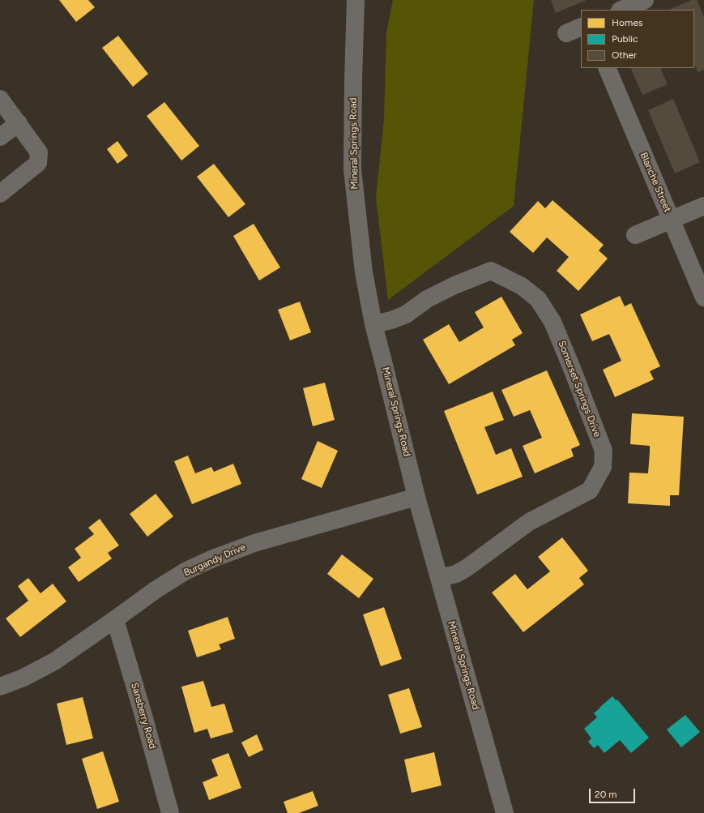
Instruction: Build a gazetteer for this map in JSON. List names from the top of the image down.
{
  "streets": {
    "street": [
      "Mineral Springs Road",
      "Blanche Street",
      "Somerset Springs Drive",
      "Burgandy Drive",
      "Sansberry Road"
    ]
  },
  "crossings": [
    ["Mineral Springs Road", "Somerset Springs Drive"],
    ["Mineral Springs Road", "Burgandy Drive"],
    ["Burgandy Drive", "Sansberry Road"]
  ],
  "legend": ["Homes", "Public", "Other"],
  "scale_bar": "20 m"
}
